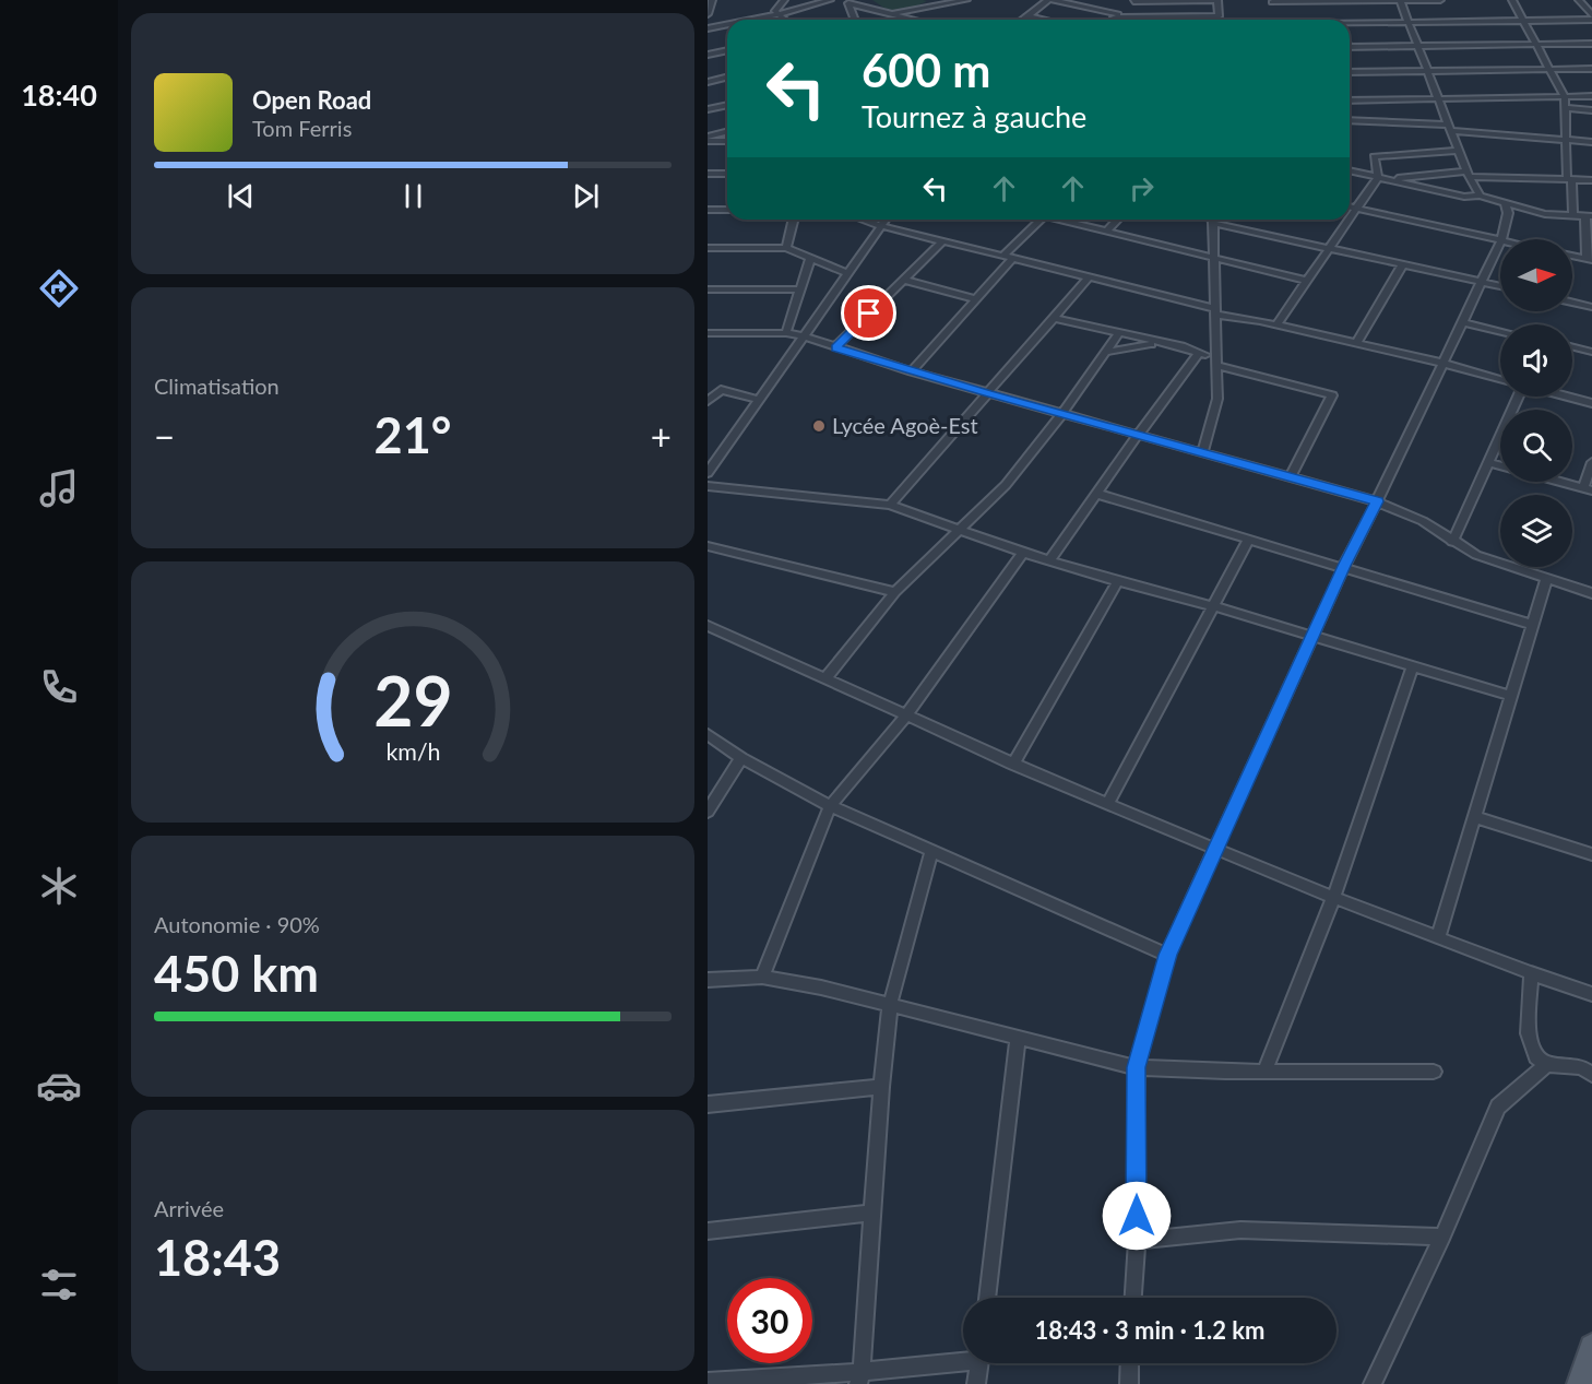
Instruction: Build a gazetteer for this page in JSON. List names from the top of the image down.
{
  "places": ["Lycée Agoè-Est"],
  "north": "right",
  "page": {
    "tabs": "18:40",
    "turn": ["600 m", "Tournez à gauche"],
    "song": ["Open Road", "Tom Ferris"],
    "tile": [
      "Climatisation",
      ["Autonomie · 90%", "450 km"],
      ["Arrivée", "18:43"]
    ],
    "heat": ["−", "21°", "+"],
    "limit": "30",
    "trip": "18:43 · 3 min · 1.2 km",
    "gauge": ["29", "km/h"]
  }
}
